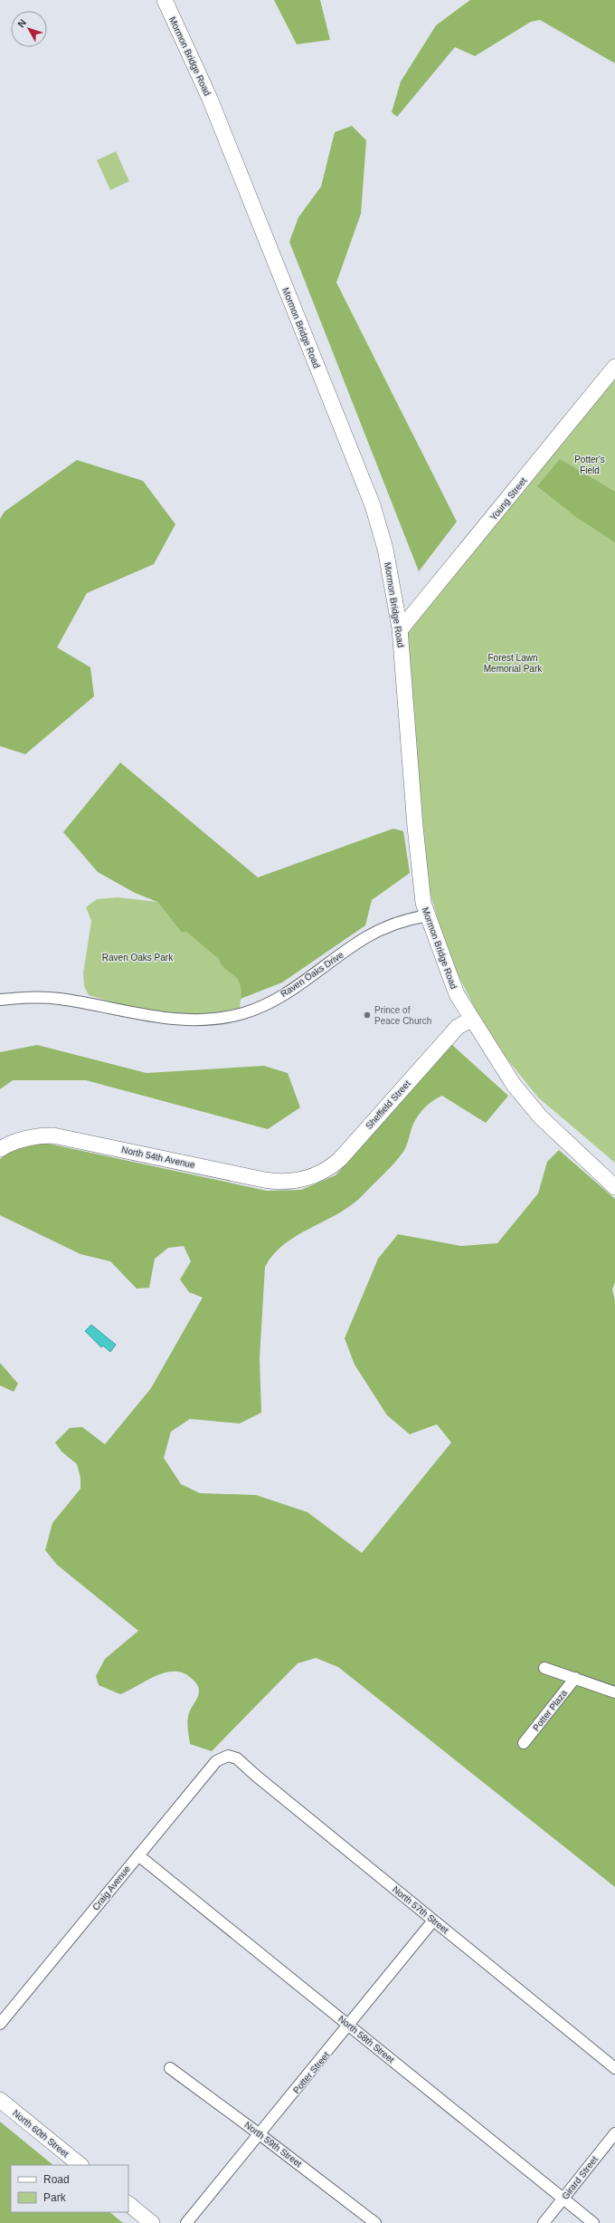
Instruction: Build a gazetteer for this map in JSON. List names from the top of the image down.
{
  "streets": {
    "main road": [
      "Mormon Bridge Road",
      "Young Street",
      "Sheffield Street",
      "North 54th Avenue",
      "North 60th Street"
    ],
    "street": [
      "Raven Oaks Drive",
      "Potter Plaza",
      "Craig Avenue",
      "North 57th Street",
      "North 58th Street",
      "Potter Street",
      "North 59th Street",
      "Girard Street"
    ]
  },
  "crossings": [
    ["Mormon Bridge Road", "Young Street"],
    ["Mormon Bridge Road", "Raven Oaks Drive"],
    ["Mormon Bridge Road", "Sheffield Street"],
    ["Sheffield Street", "North 54th Avenue"],
    ["Craig Avenue", "North 57th Street"],
    ["Craig Avenue", "North 58th Street"],
    ["North 57th Street", "Potter Street"],
    ["North 58th Street", "Potter Street"],
    ["North 58th Street", "Girard Street"],
    ["Potter Street", "North 59th Street"]
  ],
  "parks": ["Potter's Field", "Forest Lawn Memorial Park", "Raven Oaks Park"],
  "places": ["Prince of Peace Church"],
  "legend": ["Road", "Park"],
  "north": "top left"
}
